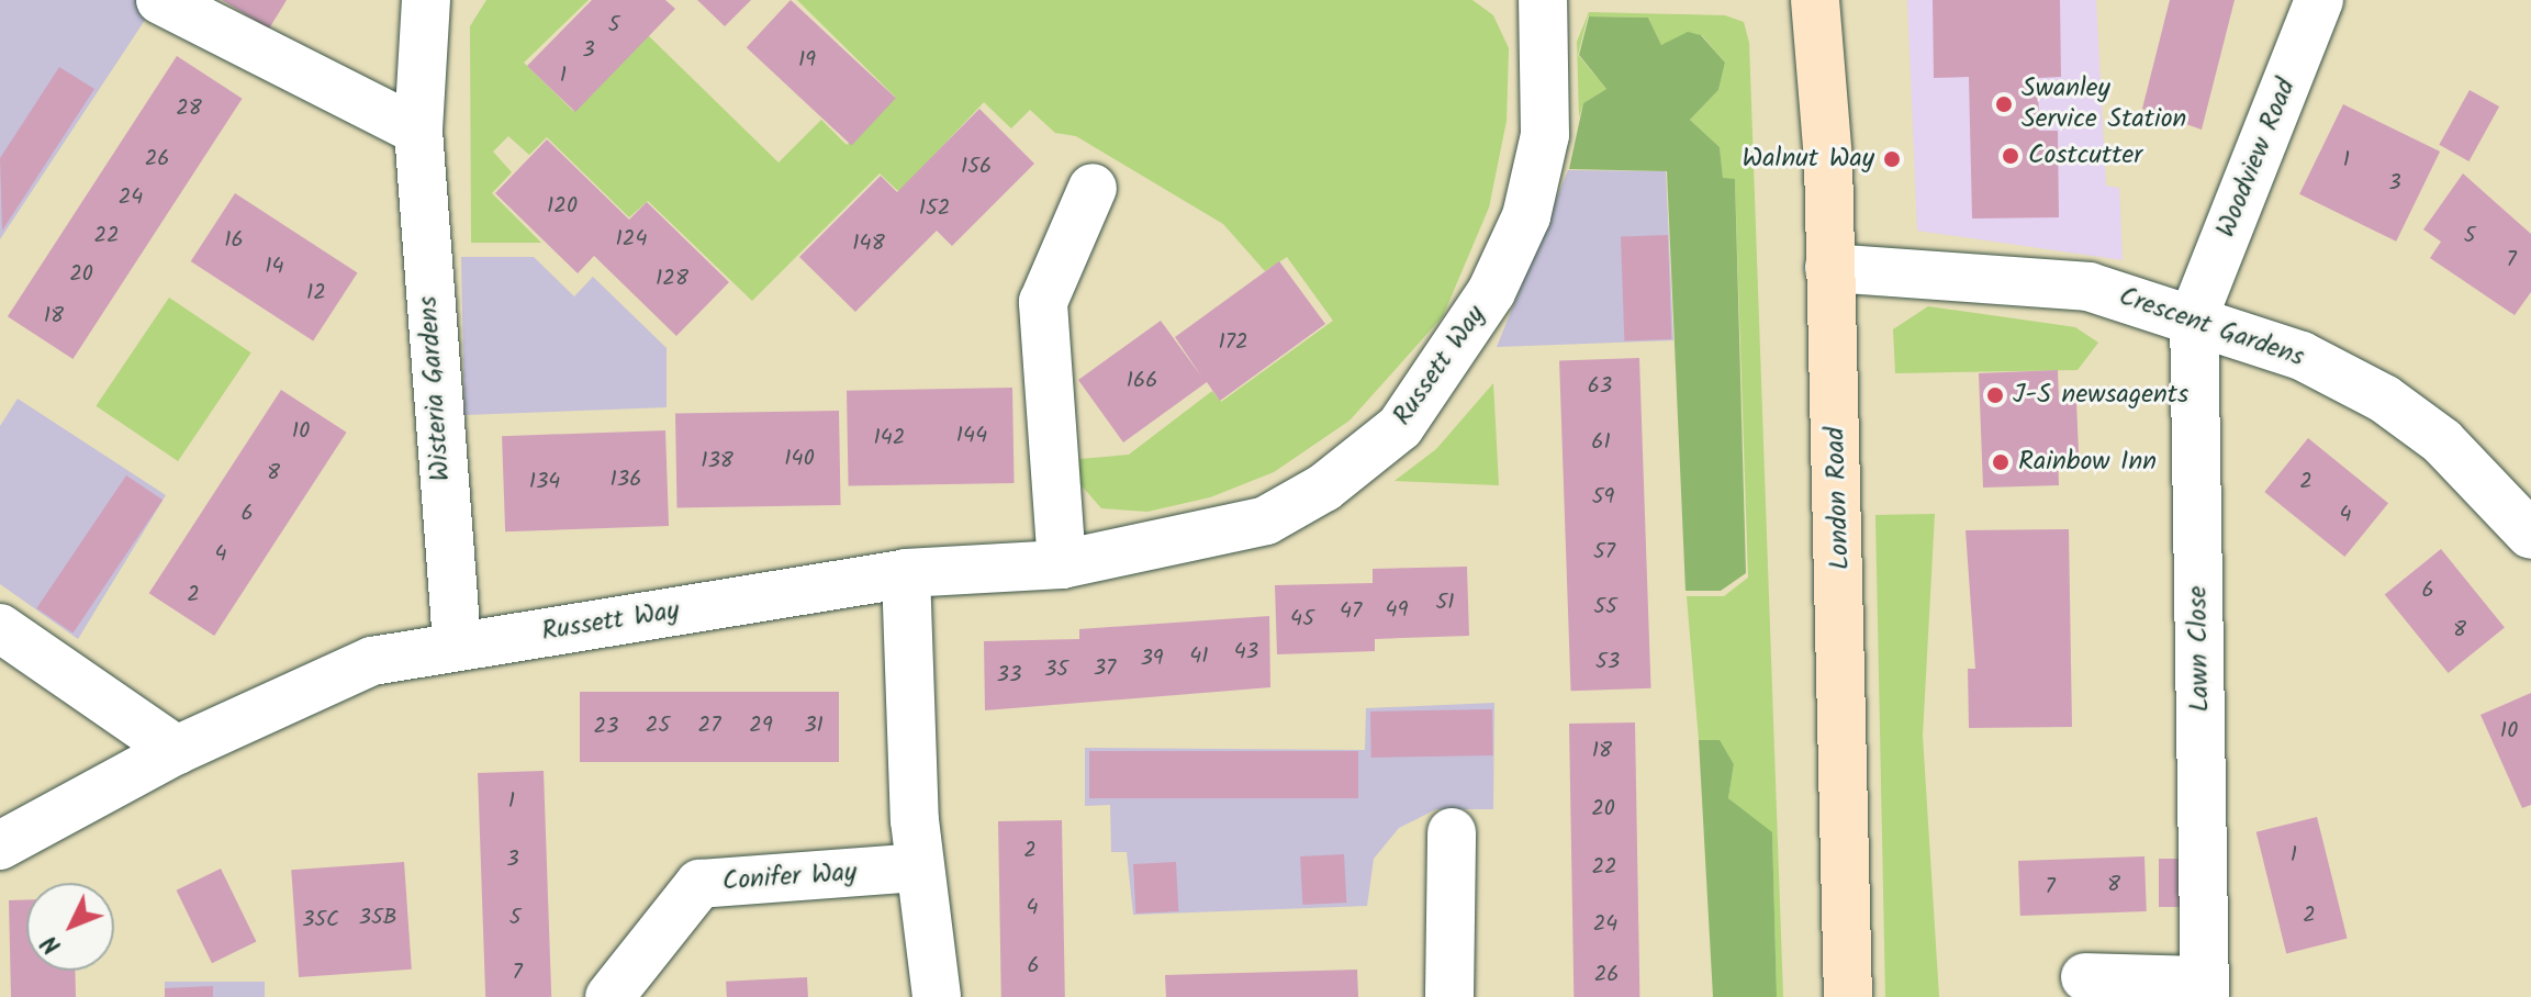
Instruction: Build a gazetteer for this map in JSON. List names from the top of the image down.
{
  "streets": {
    "main road": ["London Road"],
    "street": [
      "Woodview Road",
      "Crescent Gardens",
      "Russett Way",
      "Wisteria Gardens",
      "Lawn Close",
      "Conifer Way"
    ]
  },
  "crossings": [
    ["Woodview Road", "Crescent Gardens"],
    ["Woodview Road", "Lawn Close"],
    ["Crescent Gardens", "London Road"],
    ["Crescent Gardens", "Lawn Close"],
    ["Russett Way", "Wisteria Gardens"]
  ],
  "places": [
    "Swanley Service Station",
    "Costcutter",
    "Walnut Way",
    "J-S newsagents",
    "Rainbow Inn"
  ],
  "house_numbers": [
    "5",
    "3",
    "19",
    "1",
    "28",
    "26",
    "1",
    "156",
    "3",
    "24",
    "120",
    "152",
    "22",
    "5",
    "124",
    "16",
    "148",
    "7",
    "14",
    "20",
    "128",
    "12",
    "18",
    "172",
    "166",
    "63",
    "10",
    "144",
    "142",
    "61",
    "140",
    "138",
    "8",
    "136",
    "134",
    "2",
    "59",
    "6",
    "4",
    "57",
    "4",
    "6",
    "2",
    "51",
    "55",
    "49",
    "47",
    "45",
    "8",
    "43",
    "41",
    "39",
    "53",
    "37",
    "35",
    "33",
    "25",
    "27",
    "29",
    "31",
    "23",
    "10",
    "18",
    "1",
    "20",
    "2",
    "1",
    "3",
    "22",
    "8",
    "7",
    "4",
    "2",
    "35B",
    "5",
    "35C",
    "24",
    "6",
    "7",
    "26"
  ],
  "north": "bottom left"
}
